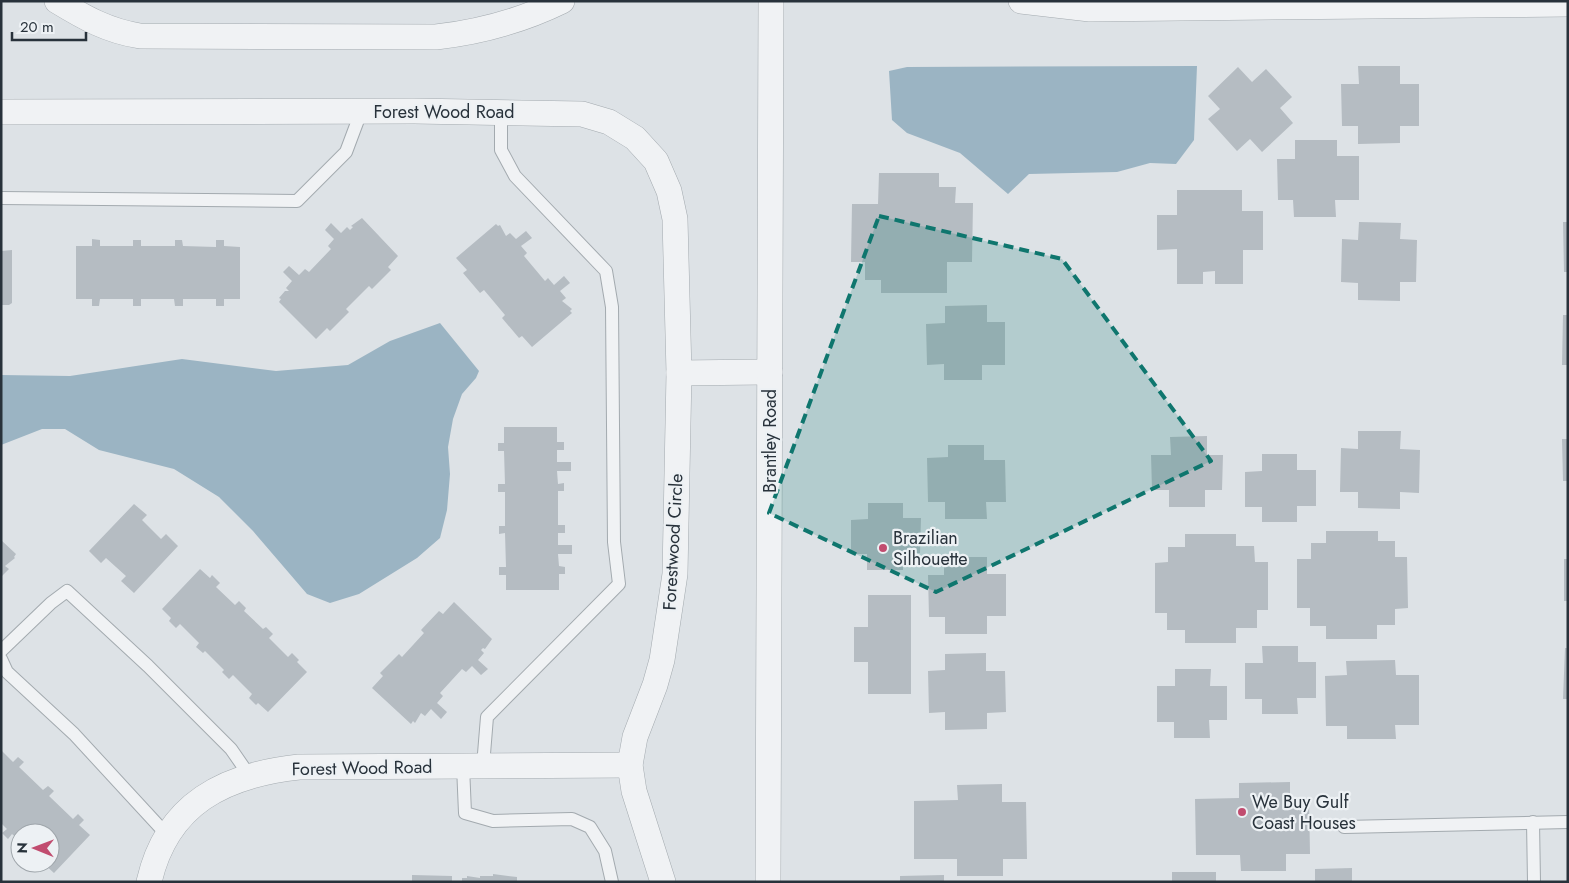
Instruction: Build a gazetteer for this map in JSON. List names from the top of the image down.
{
  "streets": {
    "street": ["Forest Wood Road", "Brantley Road", "Forestwood Circle"]
  },
  "crossings": [
    ["Forest Wood Road", "Forestwood Circle"]
  ],
  "places": ["Brazilian Silhouette", "We Buy Gulf Coast Houses"],
  "scale_bar": "20 m",
  "north": "left"
}
